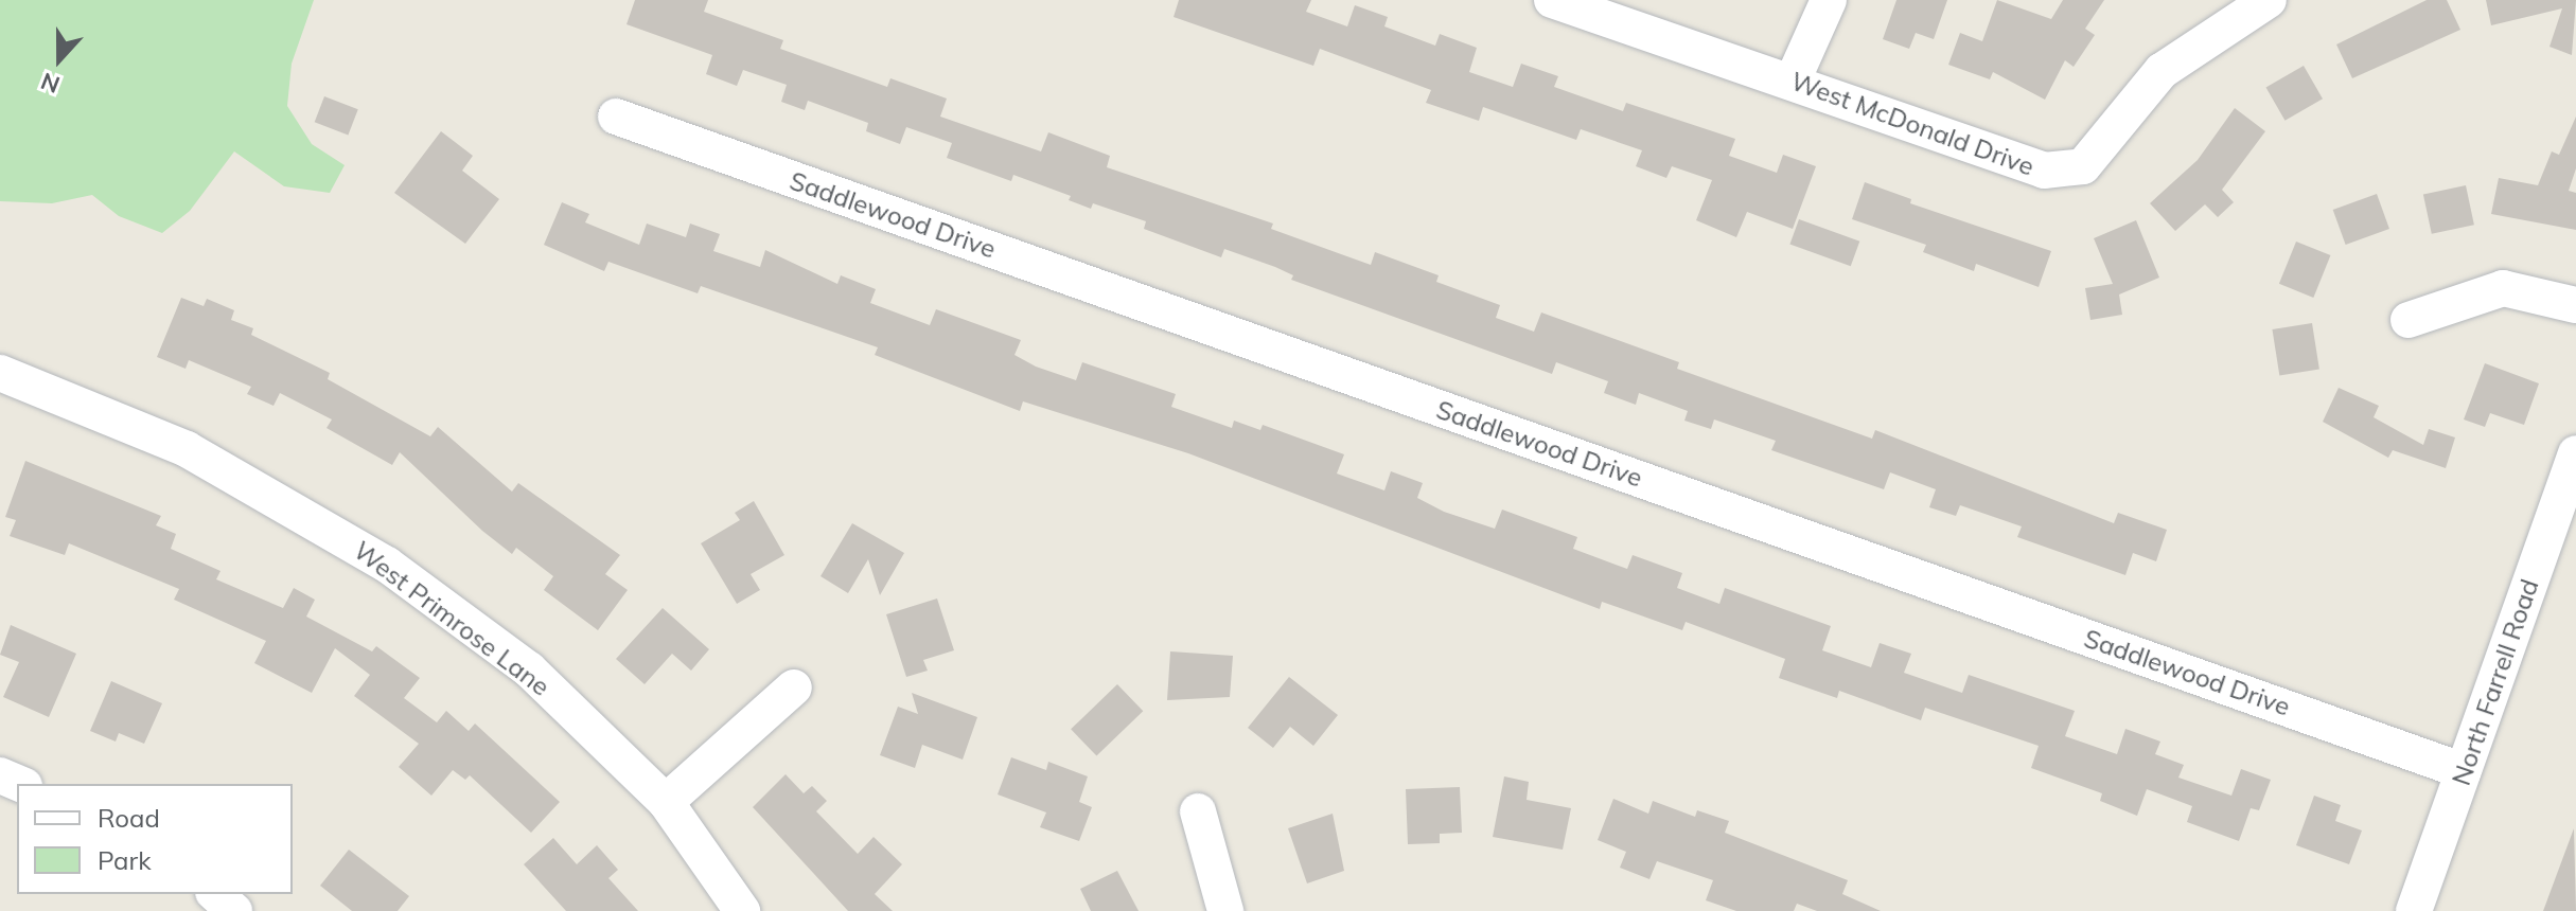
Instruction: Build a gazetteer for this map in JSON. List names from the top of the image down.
{
  "streets": {
    "street": [
      "West McDonald Drive",
      "Saddlewood Drive",
      "West Primrose Lane",
      "North Farrell Road"
    ]
  },
  "crossings": [
    ["Saddlewood Drive", "North Farrell Road"]
  ],
  "legend": ["Road", "Park"],
  "north": "bottom"
}
